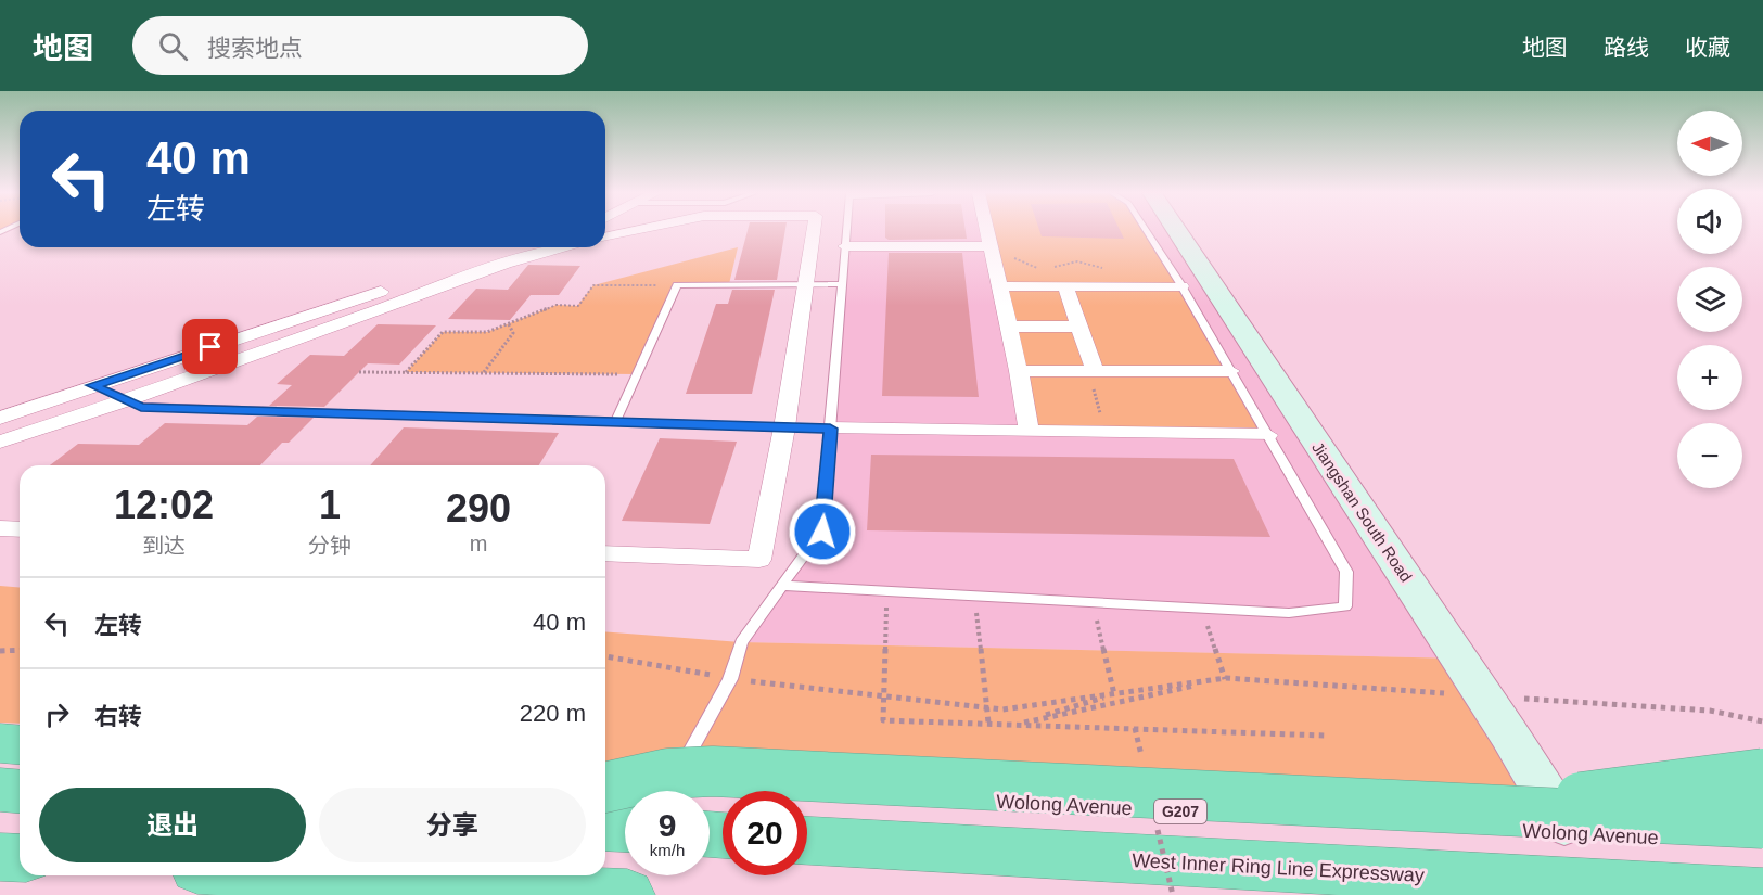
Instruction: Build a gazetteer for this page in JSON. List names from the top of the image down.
{
  "streets": {
    "highway": ["Wolong Avenue", "G207", "West Inner Ring Line Expressway"],
    "street": ["Jiangshan South Road"]
  },
  "crossings": [
    ["Jiangshan South Road", "Wolong Avenue"]
  ],
  "north": "left",
  "page": {
    "header": "地图",
    "search": "搜索地点",
    "nav": ["地图", "路线", "收藏"],
    "map_buttons": ["+", "−"],
    "turn": ["40 m", "左转"],
    "eta": [
      "12:02",
      "到达",
      "1",
      "分钟",
      "290",
      "m"
    ],
    "list": [
      {
        "name": "左转",
        "value": "40 m"
      },
      {
        "name": "右转",
        "value": "220 m"
      }
    ],
    "buttons": ["退出", "分享"],
    "speed": "9 km/h",
    "limit": "20"
  }
}
